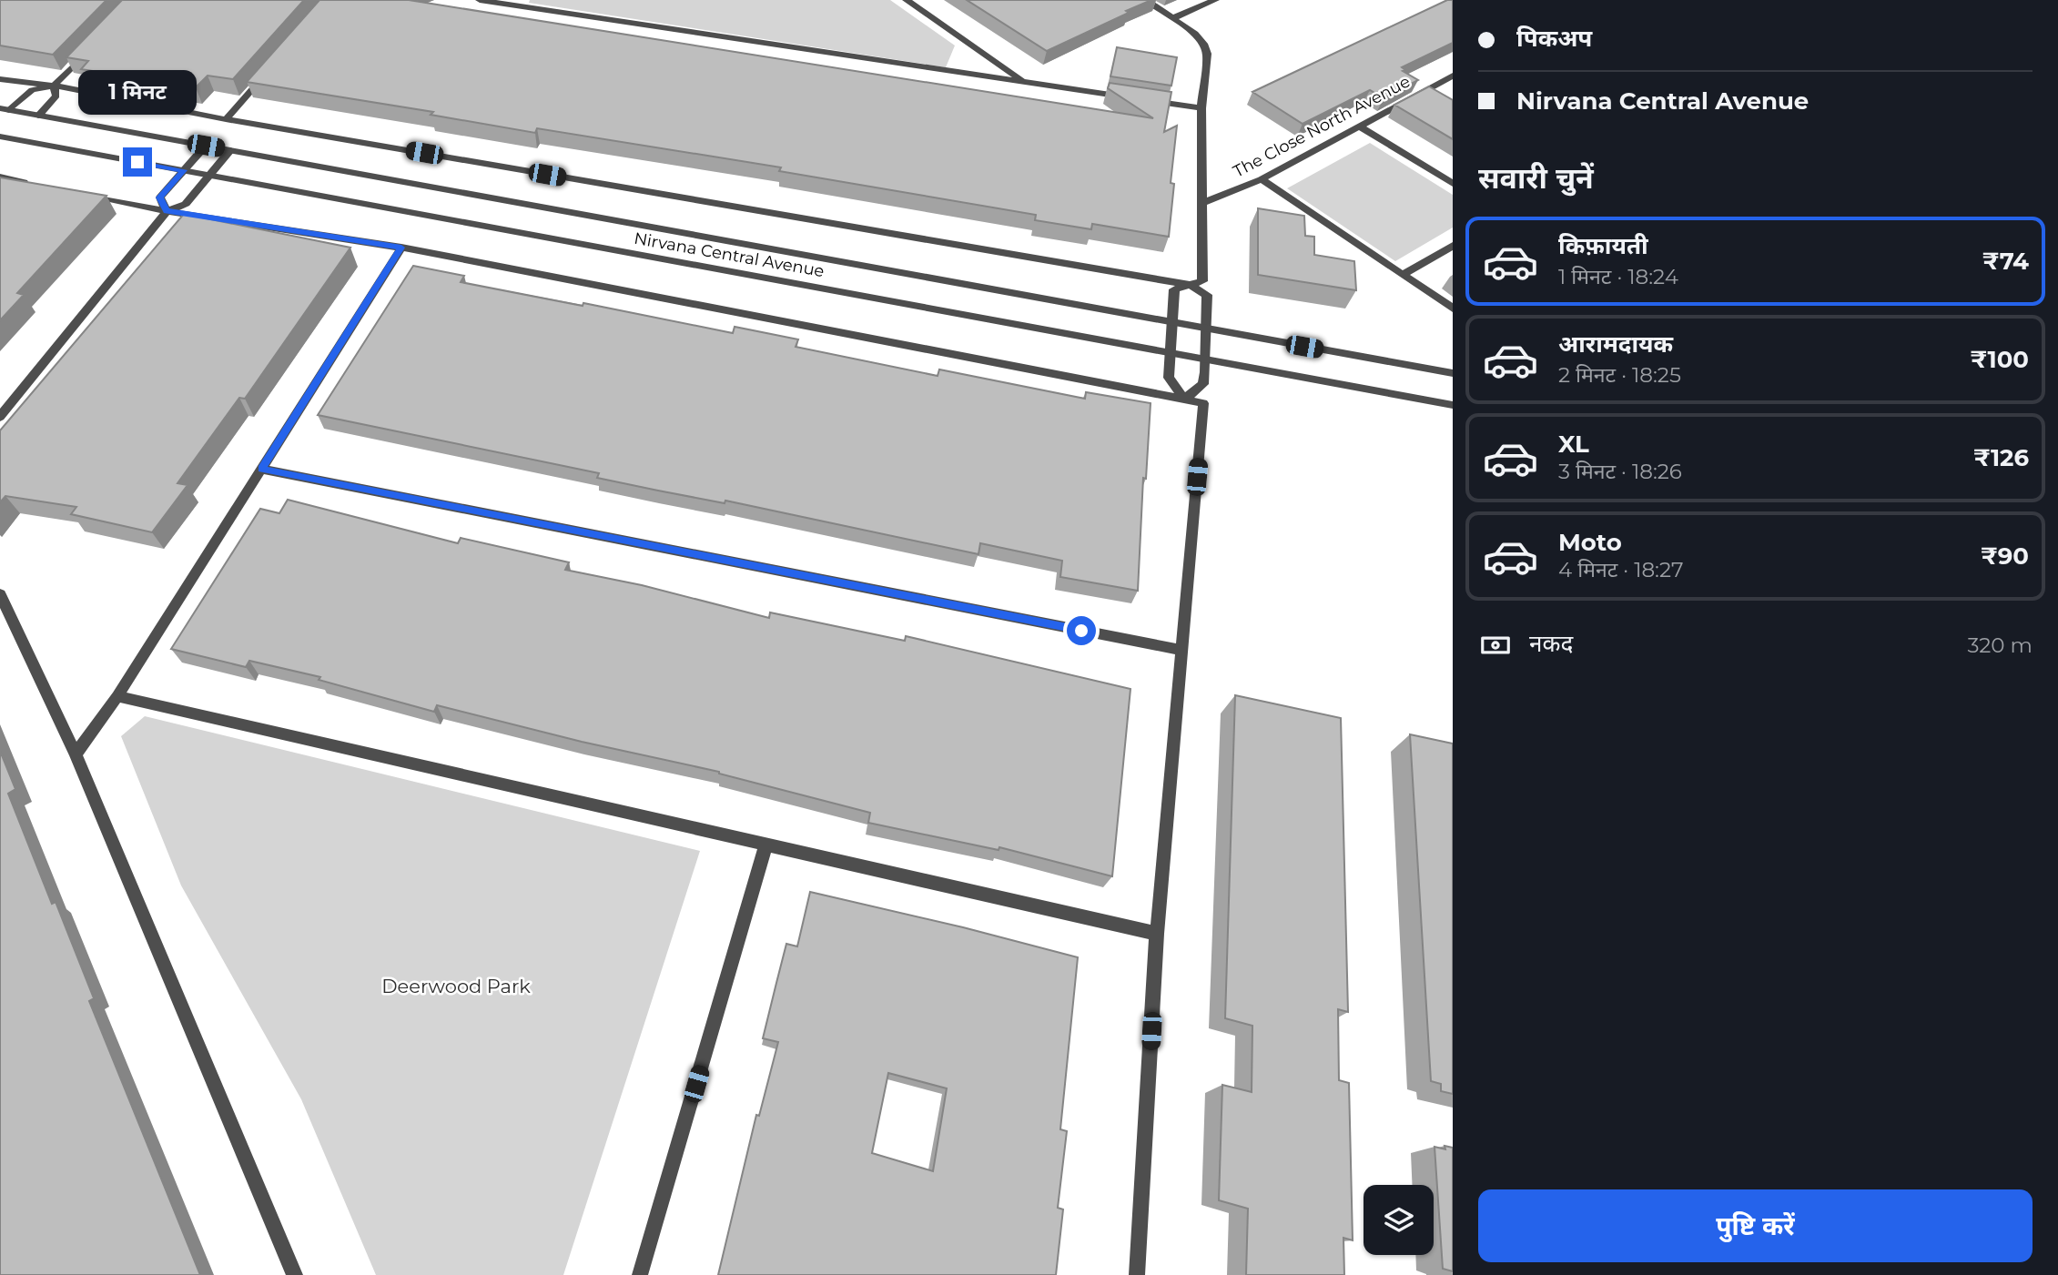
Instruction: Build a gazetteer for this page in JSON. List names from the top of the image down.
{
  "streets": {
    "street": ["The Close North Avenue", "Nirvana Central Avenue"]
  },
  "parks": ["Deerwood Park"],
  "page": {
    "banner": ["पिकअप", "Nirvana Central Avenue"],
    "bubble": "1 मिनट",
    "heading": "सवारी चुनें",
    "list": [
      {
        "name": "किफ़ायती",
        "note": "1 मिनट · 18:24",
        "value": "₹74"
      },
      {
        "name": "आरामदायक",
        "note": "2 मिनट · 18:25",
        "value": "₹100"
      },
      {
        "name": "XL",
        "note": "3 मिनट · 18:26",
        "value": "₹126"
      },
      {
        "name": "Moto",
        "note": "4 मिनट · 18:27",
        "value": "₹90"
      }
    ],
    "pay": ["नकद", "320 m"],
    "buttons": "पुष्टि करें"
  }
}
